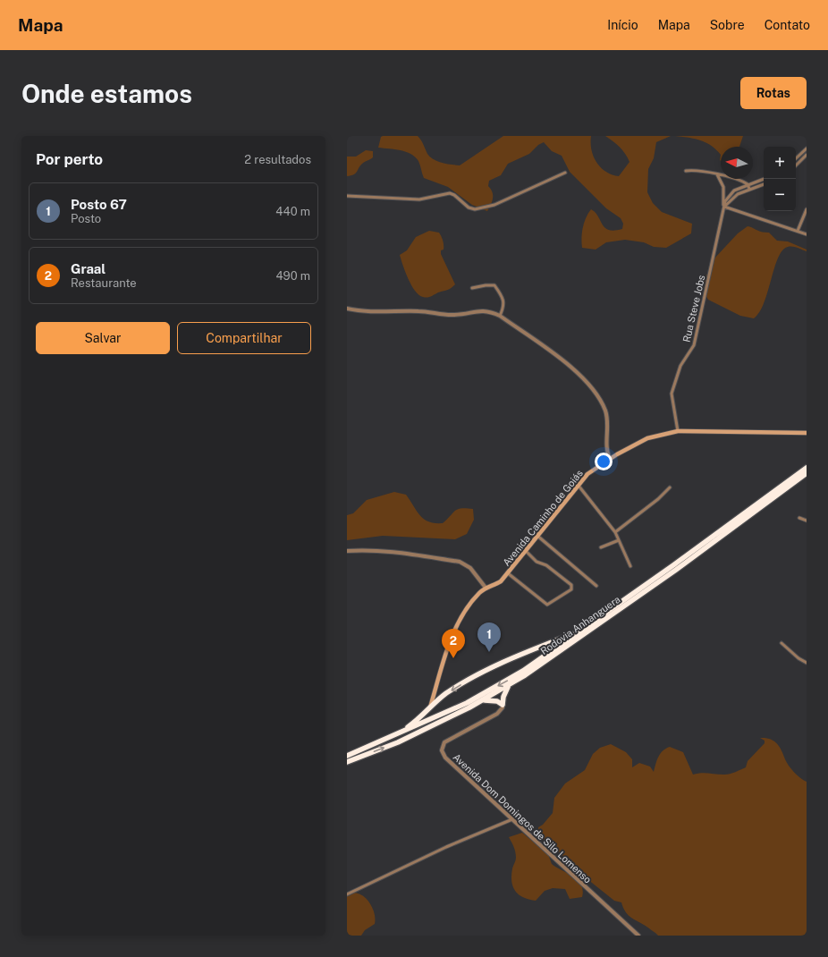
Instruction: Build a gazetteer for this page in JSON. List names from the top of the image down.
{
  "streets": {
    "highway": ["Rodovia Anhanguera"],
    "main road": ["Avenida Caminho de Goiás"],
    "street": ["Rua Steve Jobs", "Avenida Dom Domingos de Silo Lomenso"]
  },
  "crossings": [
    ["Rua Steve Jobs", "Avenida Caminho de Goiás"]
  ],
  "north": "left",
  "page": {
    "header": "Mapa",
    "nav": [
      "Início",
      "Mapa",
      "Sobre",
      "Contato"
    ],
    "buttons": [
      "Rotas",
      ["Salvar", "Compartilhar"]
    ],
    "title": "Onde estamos",
    "heading": ["Por perto", "2 resultados"],
    "map_buttons": ["+", "−"],
    "list": [
      {
        "mark": "1",
        "name": "Posto 67",
        "note": "Posto",
        "value": "440 m"
      },
      {
        "mark": "2",
        "name": "Graal",
        "note": "Restaurante",
        "value": "490 m"
      }
    ],
    "pins": ["1", "2"]
  }
}
